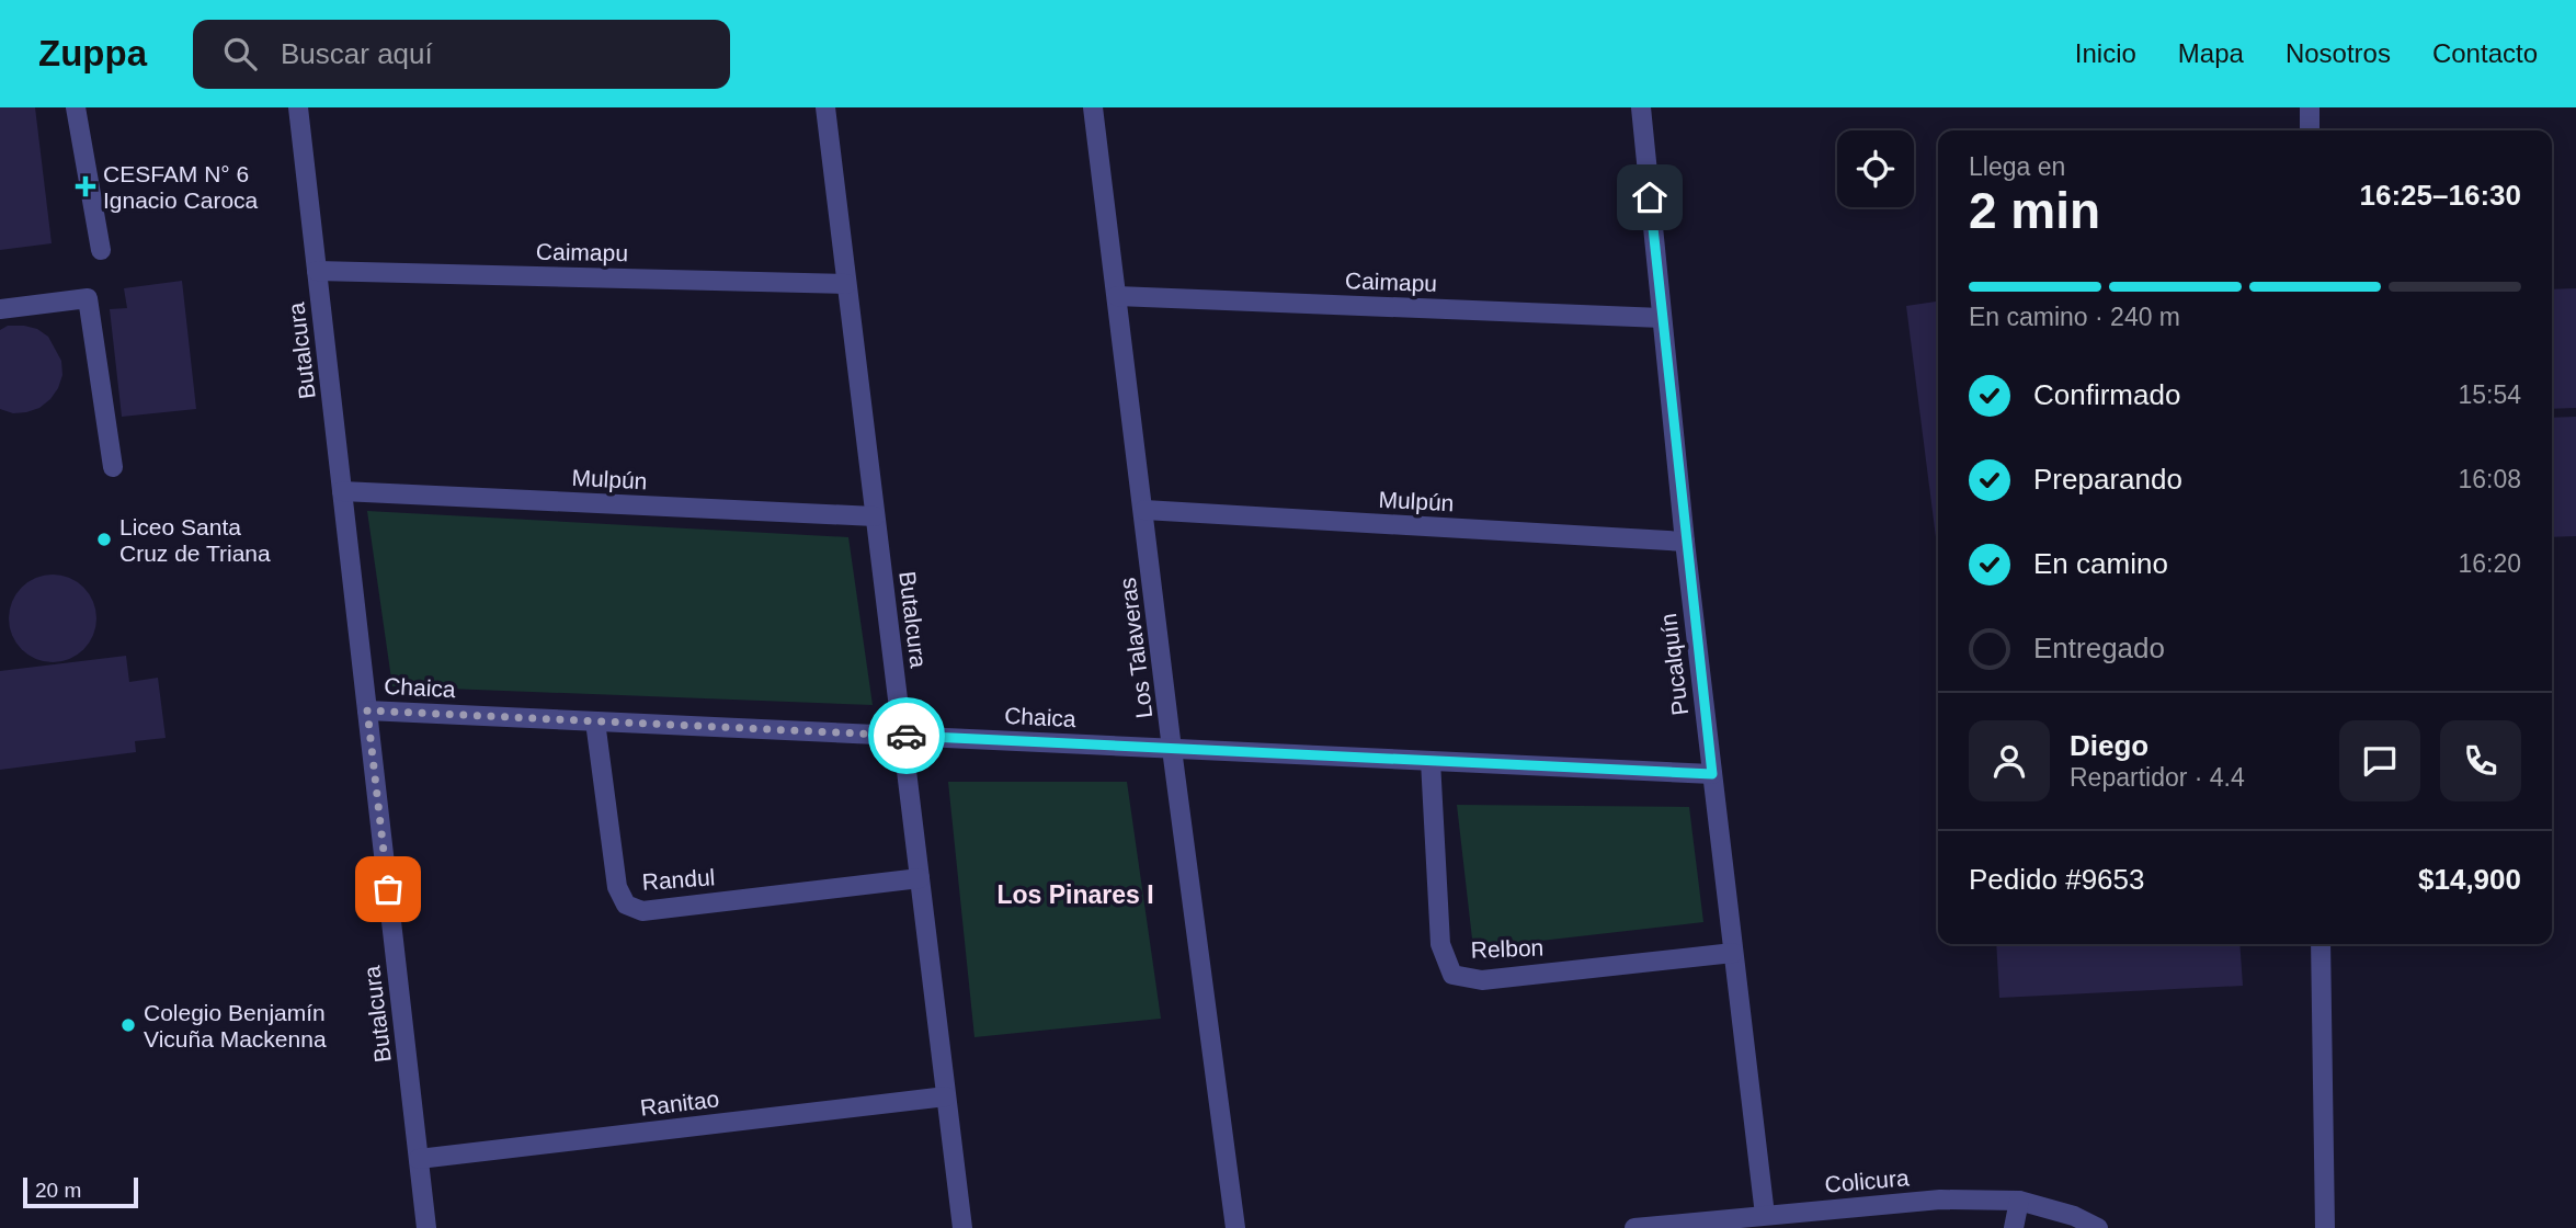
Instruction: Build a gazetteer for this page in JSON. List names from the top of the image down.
{
  "streets": {
    "street": [
      "Caimapu",
      "Butalcura",
      "Mulpún",
      "Los Talaveras",
      "Pucalquín",
      "Chaica",
      "Randul",
      "Relbon",
      "Ranitao",
      "Colicura"
    ]
  },
  "crossings": [
    ["Caimapu", "Butalcura"],
    ["Caimapu", "Los Talaveras"],
    ["Caimapu", "Pucalquín"],
    ["Butalcura", "Mulpún"],
    ["Butalcura", "Chaica"],
    ["Butalcura", "Randul"],
    ["Butalcura", "Ranitao"],
    ["Mulpún", "Los Talaveras"],
    ["Mulpún", "Pucalquín"],
    ["Los Talaveras", "Chaica"],
    ["Pucalquín", "Chaica"],
    ["Pucalquín", "Relbon"],
    ["Pucalquín", "Colicura"],
    ["Chaica", "Randul"],
    ["Chaica", "Relbon"]
  ],
  "districts": ["Los Pinares I"],
  "places": {
    "health": ["CESFAM N° 6 Ignacio Caroca"],
    "other": ["Liceo Santa Cruz de Triana", "Colegio Benjamín Vicuña Mackenna"]
  },
  "scale_bar": "20 m",
  "page": {
    "header": "Zuppa",
    "search": "Buscar aquí",
    "nav": [
      "Inicio",
      "Mapa",
      "Nosotros",
      "Contacto"
    ],
    "heading": ["2 min", "Llega en", "16:25–16:30"],
    "panel": [
      "Diego",
      "Repartidor · 4.4",
      "Pedido #9653",
      "$14,900"
    ],
    "bar": "En camino · 240 m",
    "list": [
      ["Confirmado", "15:54"],
      ["Preparando", "16:08"],
      ["En camino", "16:20"],
      "Entregado"
    ],
    "scale": "20 m"
  }
}
